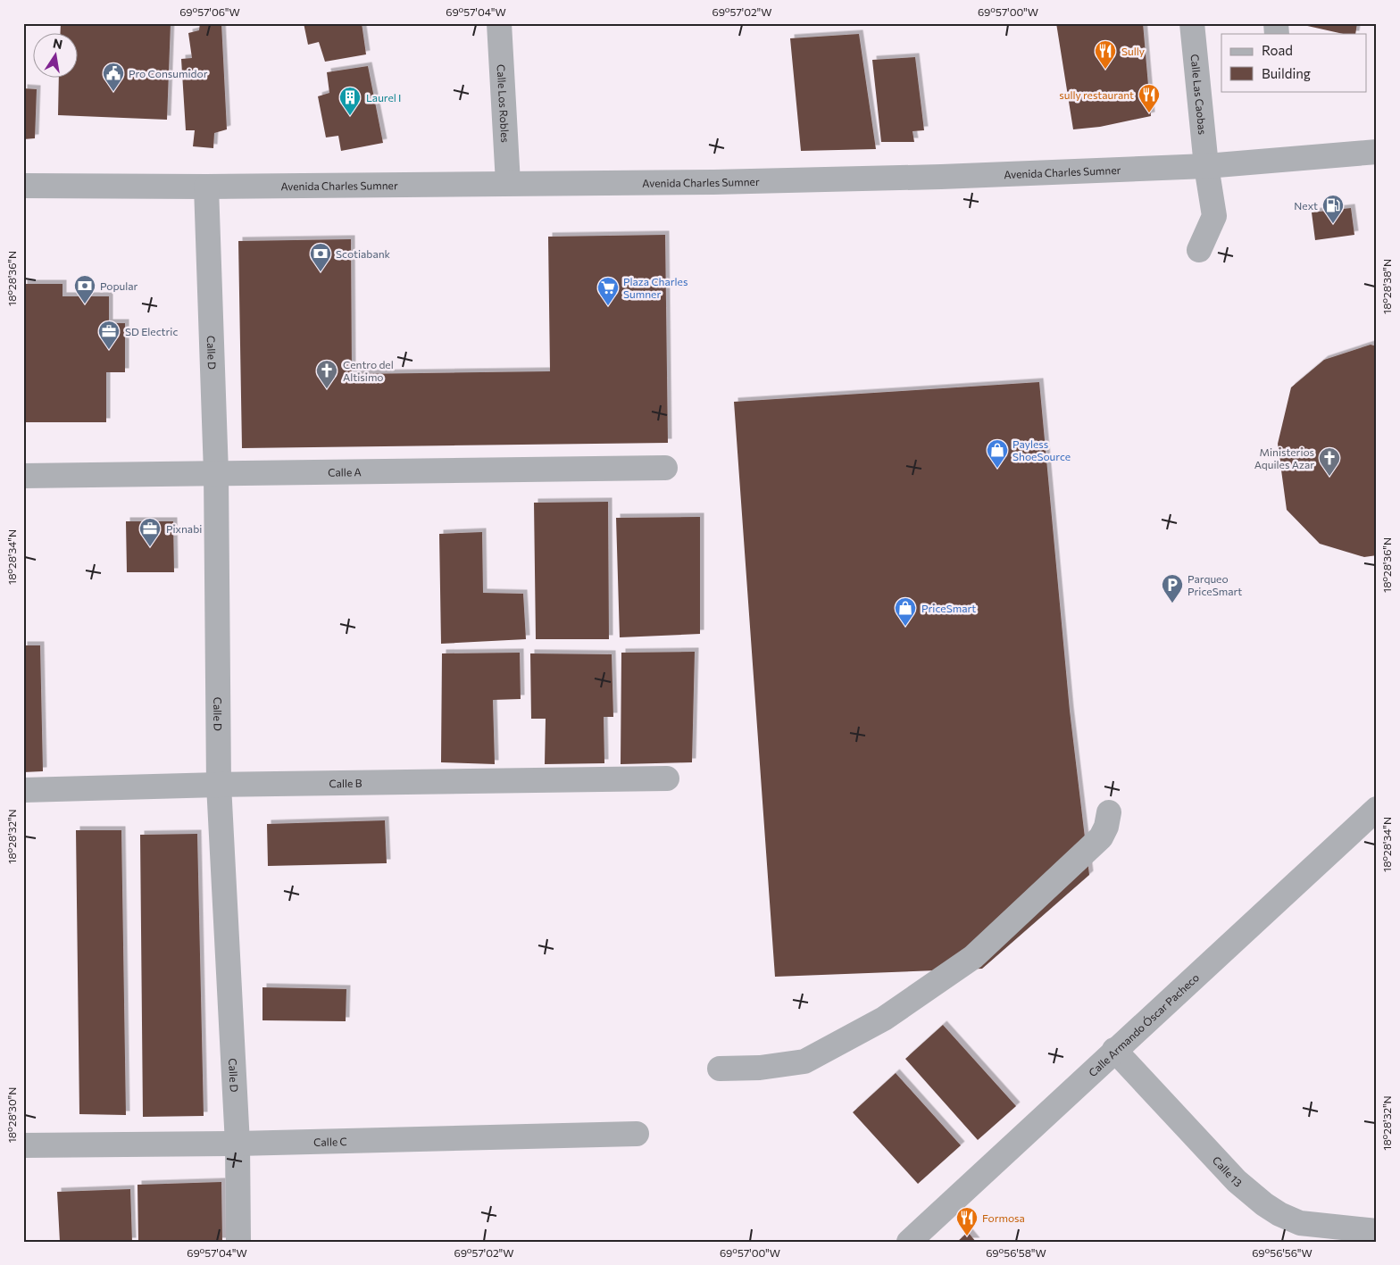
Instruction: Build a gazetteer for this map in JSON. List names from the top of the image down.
{
  "streets": {
    "street": [
      "Calle Las Caobas",
      "Calle Los Robles",
      "Avenida Charles Sumner",
      "Calle D",
      "Calle A",
      "Calle B",
      "Calle Armando Óscar Pacheco",
      "Calle C",
      "Calle 13"
    ]
  },
  "crossings": [
    ["Calle Las Caobas", "Avenida Charles Sumner"],
    ["Calle Los Robles", "Avenida Charles Sumner"],
    ["Avenida Charles Sumner", "Calle D"],
    ["Calle D", "Calle A"],
    ["Calle D", "Calle B"],
    ["Calle D", "Calle C"],
    ["Calle Armando Óscar Pacheco", "Calle 13"]
  ],
  "places": {
    "restaurant": ["Sully", "sully restaurant", "Formosa"],
    "public building": ["Pro Consumidor"],
    "building": ["Laurel I"],
    "fuel station": ["Next"],
    "bank": ["Scotiabank", "Popular"],
    "supermarket": ["Plaza Charles Sumner"],
    "office": ["SD Electric", "Pixnabi"],
    "church": ["Centro del Altisimo", "Ministerios Aquiles Azar"],
    "shop": ["Payless ShoeSource", "PriceSmart"],
    "parking": ["Parqueo PriceSmart"]
  },
  "legend": ["Road", "Building"],
  "north": "top",
  "coordinates": [
    "69°57'06\"W",
    "69°57'04\"W",
    "69°57'02\"W",
    "69°57'00\"W",
    "18°28'36\"N",
    "18°28'38\"N",
    "18°28'34\"N",
    "18°28'32\"N",
    "18°28'30\"N",
    "69°56'58\"W",
    "69°56'56\"W"
  ]
}
